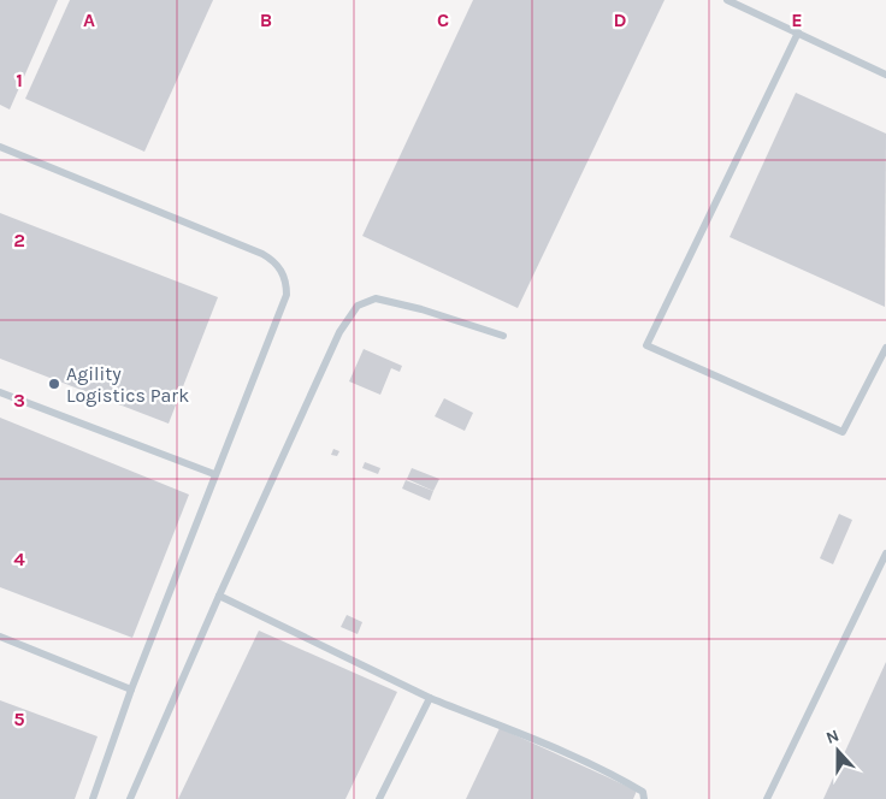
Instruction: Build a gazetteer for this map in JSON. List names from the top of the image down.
{
  "places": ["Agility Logistics Park"],
  "north": "top",
  "grid": {
    "columns": [
      "A",
      "B",
      "C",
      "D",
      "E"
    ],
    "rows": [
      "1",
      "2",
      "3",
      "4",
      "5"
    ]
  }
}
